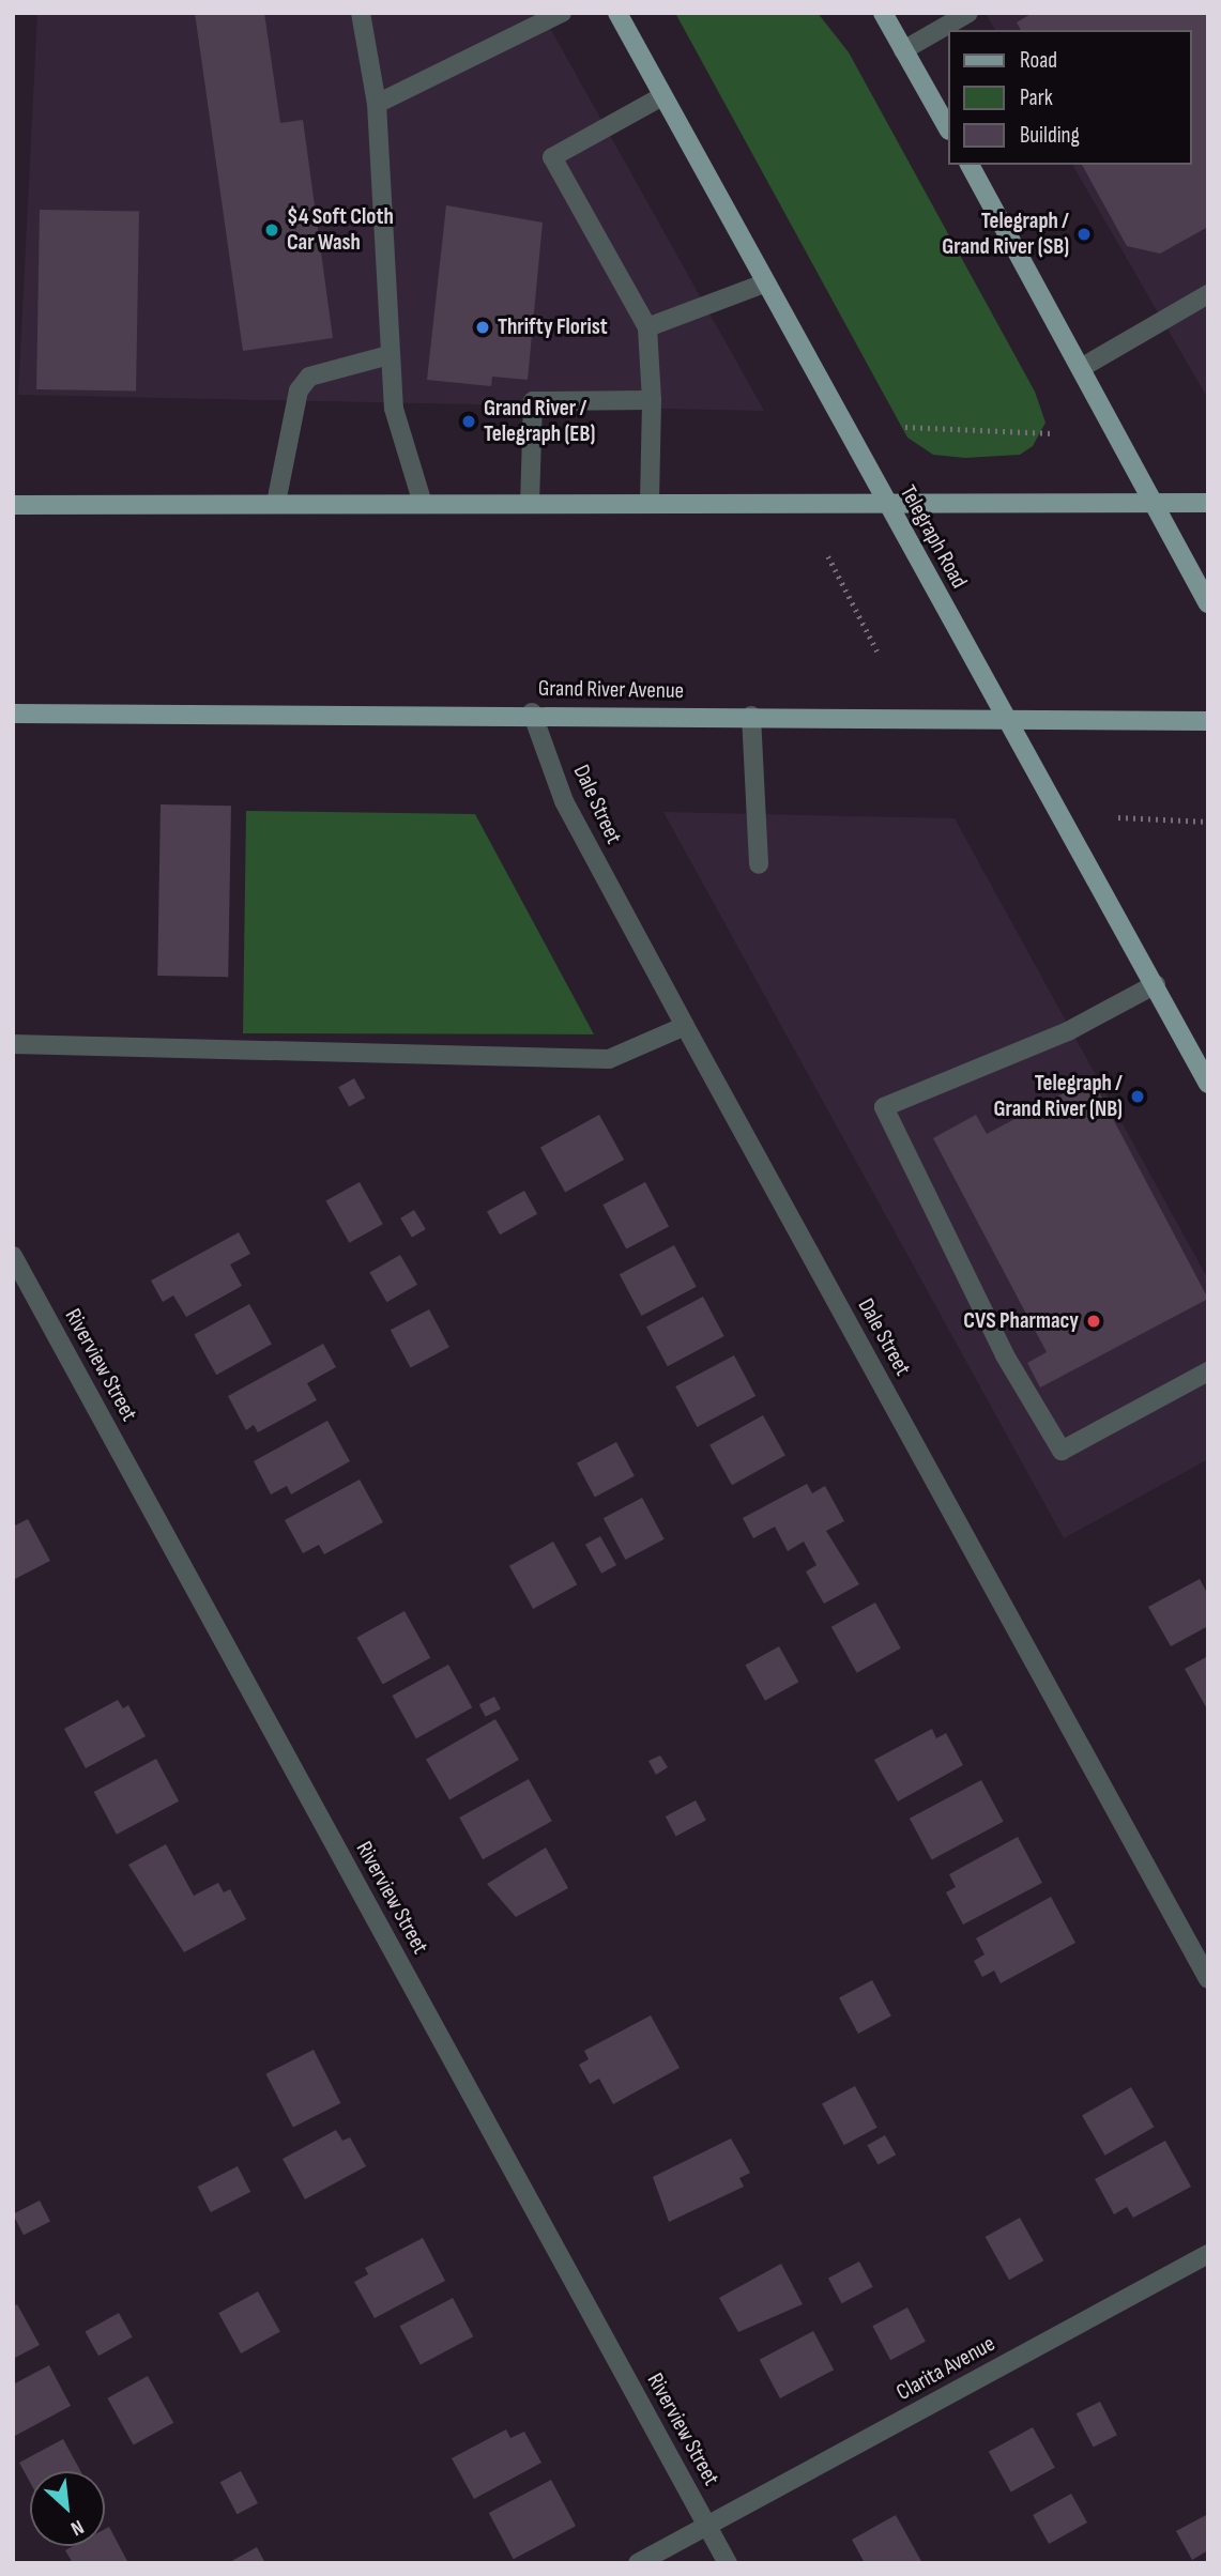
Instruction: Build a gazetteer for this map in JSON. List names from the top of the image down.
{
  "streets": {
    "main road": ["Telegraph Road", "Grand River Avenue"],
    "street": ["Dale Street", "Riverview Street", "Clarita Avenue"]
  },
  "crossings": [
    ["Telegraph Road", "Grand River Avenue"],
    ["Grand River Avenue", "Dale Street"],
    ["Riverview Street", "Clarita Avenue"]
  ],
  "places": [
    "$4 Soft Cloth Car Wash",
    "Telegraph / Grand River (SB)",
    "Thrifty Florist",
    "Grand River / Telegraph (EB)",
    "Telegraph / Grand River (NB)",
    "CVS Pharmacy"
  ],
  "legend": ["Road", "Park", "Building"],
  "north": "bottom right"
}
